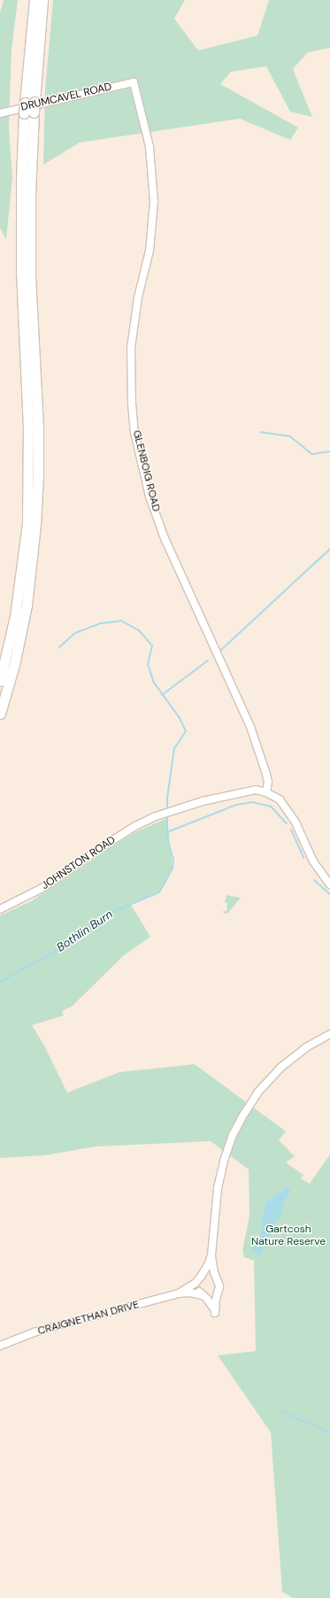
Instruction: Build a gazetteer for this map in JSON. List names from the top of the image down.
{
  "streets": {
    "street": [
      "DRUMCAVEL ROAD",
      "GLENBOIG ROAD",
      "JOHNSTON ROAD",
      "CRAIGNETHAN DRIVE"
    ]
  },
  "crossings": [
    ["DRUMCAVEL ROAD", "GLENBOIG ROAD"],
    ["GLENBOIG ROAD", "JOHNSTON ROAD"]
  ],
  "water": ["Bothlin Burn"],
  "parks": ["Gartcosh Nature Reserve"]
}
